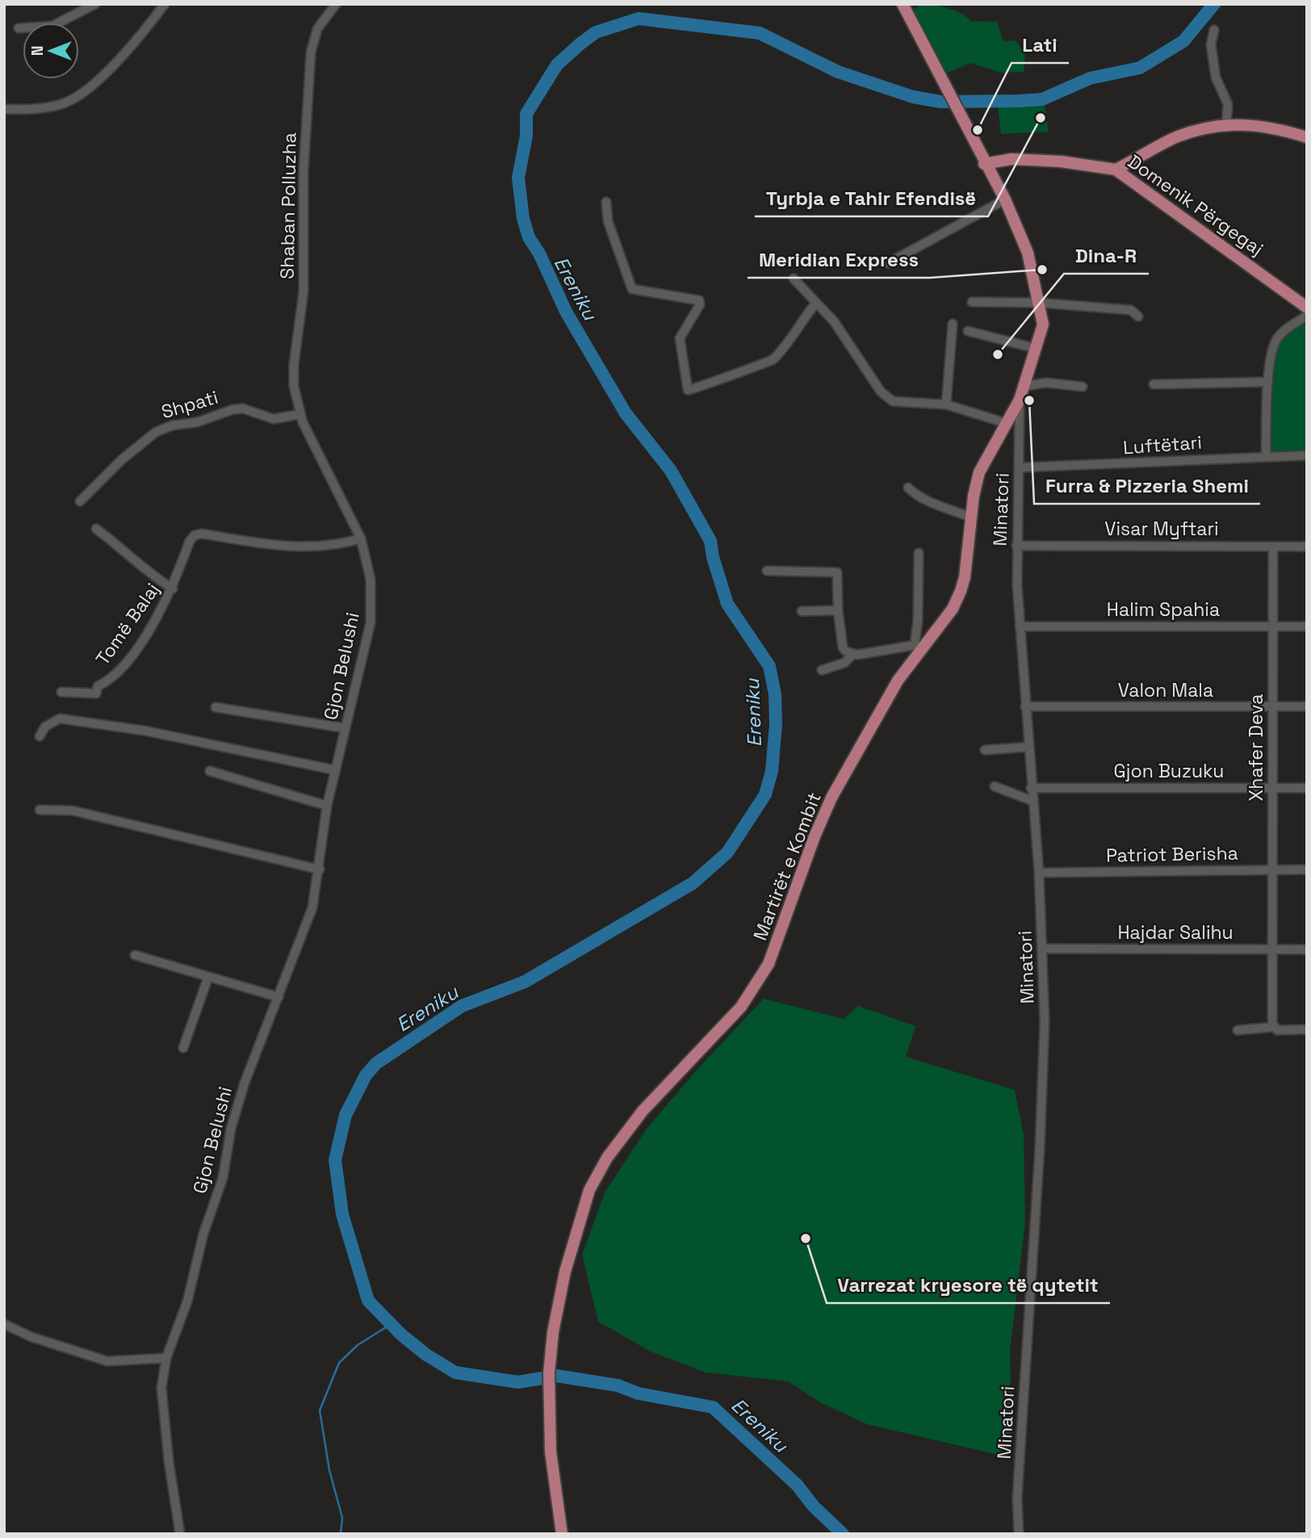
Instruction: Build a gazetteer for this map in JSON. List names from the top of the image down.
{
  "streets": {
    "main road": ["Domenik Përgegaj", "Martirët e Kombit"],
    "street": [
      "Shaban Polluzha",
      "Shpati",
      "Luftëtari",
      "Minatori",
      "Visar Myftari",
      "Halim Spahia",
      "Tomë Balaj",
      "Gjon Belushi",
      "Valon Mala",
      "Xhafer Deva",
      "Gjon Buzuku",
      "Patriot Berisha",
      "Hajdar Salihu"
    ]
  },
  "crossings": [
    ["Domenik Përgegaj", "Martirët e Kombit"],
    ["Shaban Polluzha", "Shpati"],
    ["Shaban Polluzha", "Gjon Belushi"],
    ["Shpati", "Gjon Belushi"],
    ["Luftëtari", "Minatori"],
    ["Minatori", "Visar Myftari"],
    ["Minatori", "Halim Spahia"],
    ["Minatori", "Valon Mala"],
    ["Minatori", "Gjon Buzuku"],
    ["Minatori", "Patriot Berisha"],
    ["Minatori", "Martirët e Kombit"],
    ["Minatori", "Hajdar Salihu"],
    ["Visar Myftari", "Xhafer Deva"],
    ["Halim Spahia", "Xhafer Deva"],
    ["Tomë Balaj", "Gjon Belushi"],
    ["Valon Mala", "Xhafer Deva"],
    ["Xhafer Deva", "Gjon Buzuku"],
    ["Xhafer Deva", "Patriot Berisha"],
    ["Xhafer Deva", "Hajdar Salihu"]
  ],
  "water": ["Ereniku"],
  "places": [
    "Tyrbja e Tahir Efendisë",
    "Lati",
    "Meridian Express",
    "Dina-R",
    "Furra & Pizzeria Shemi",
    "Varrezat kryesore të qytetit"
  ],
  "north": "left"
}
